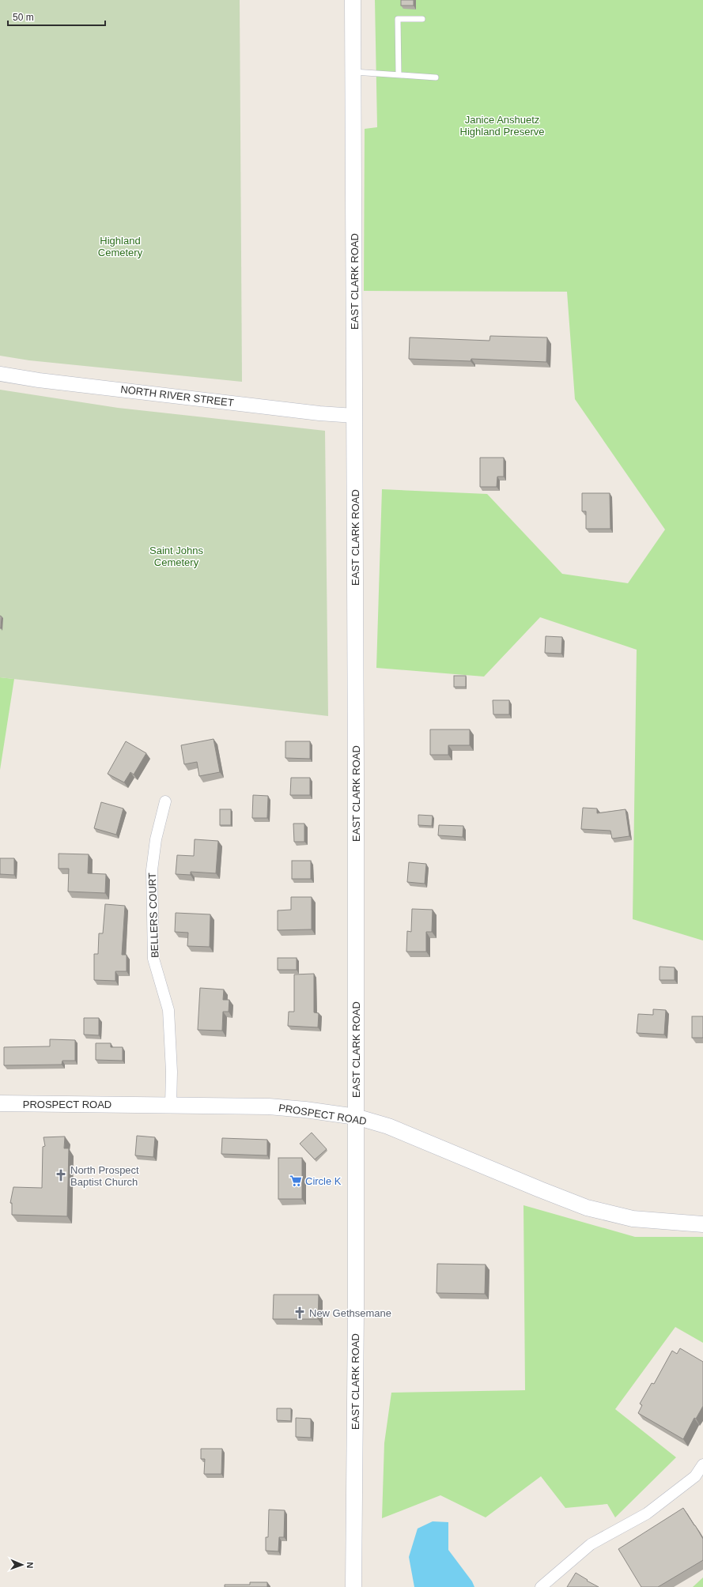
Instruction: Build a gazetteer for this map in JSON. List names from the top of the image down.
{
  "streets": {
    "main road": ["EAST CLARK ROAD", "PROSPECT ROAD"],
    "street": ["NORTH RIVER STREET", "BELLERS COURT"]
  },
  "crossings": [
    ["EAST CLARK ROAD", "NORTH RIVER STREET"],
    ["EAST CLARK ROAD", "PROSPECT ROAD"],
    ["BELLERS COURT", "PROSPECT ROAD"]
  ],
  "parks": ["Janice Anshuetz Highland Preserve", "Highland Cemetery", "Saint Johns Cemetery"],
  "places": {
    "church": ["North Prospect Baptist Church", "New Gethsemane"],
    "supermarket": ["Circle K"]
  },
  "scale_bar": "50 m",
  "north": "right"
}
